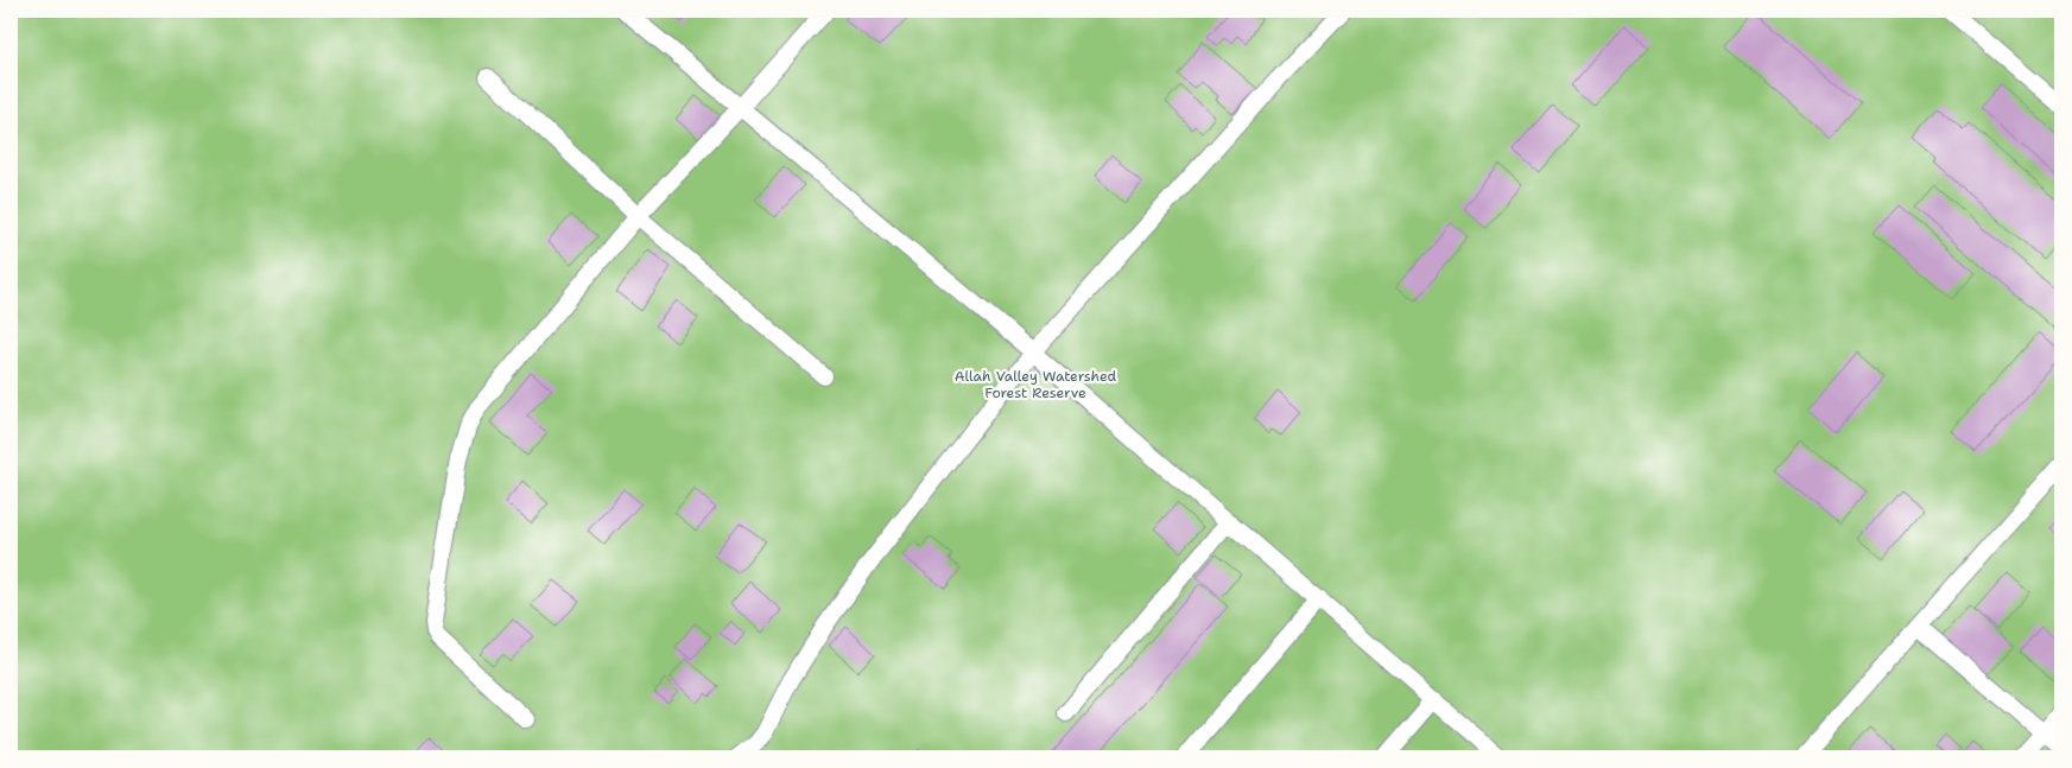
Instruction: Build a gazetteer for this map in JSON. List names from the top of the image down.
{
  "parks": ["Allah Valley Watershed Forest Reserve"]
}
